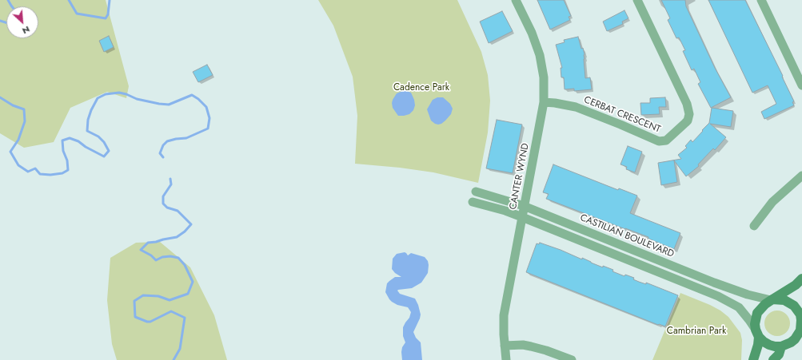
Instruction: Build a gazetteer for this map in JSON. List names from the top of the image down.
{
  "streets": {
    "street": ["CERBAT CRESCENT", "CANTER WYND", "CASTILIAN BOULEVARD"]
  },
  "crossings": [
    ["CERBAT CRESCENT", "CANTER WYND"],
    ["CANTER WYND", "CASTILIAN BOULEVARD"]
  ],
  "parks": ["Cadence Park", "Cambrian Park"],
  "north": "bottom right"
}
